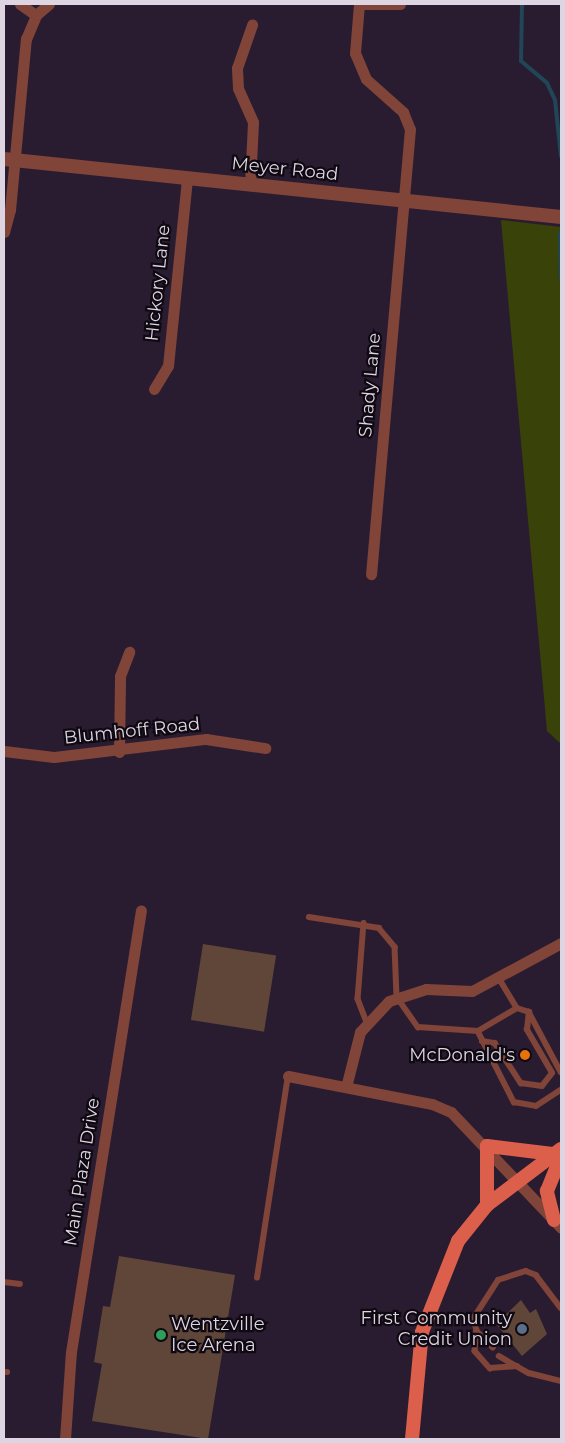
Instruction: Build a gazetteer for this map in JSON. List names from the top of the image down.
{
  "streets": {
    "street": [
      "Meyer Road",
      "Hickory Lane",
      "Shady Lane",
      "Blumhoff Road",
      "Main Plaza Drive"
    ]
  },
  "crossings": [
    ["Meyer Road", "Hickory Lane"],
    ["Meyer Road", "Shady Lane"]
  ],
  "places": ["McDonald's", "First Community Credit Union", "Wentzville Ice Arena"]
}
